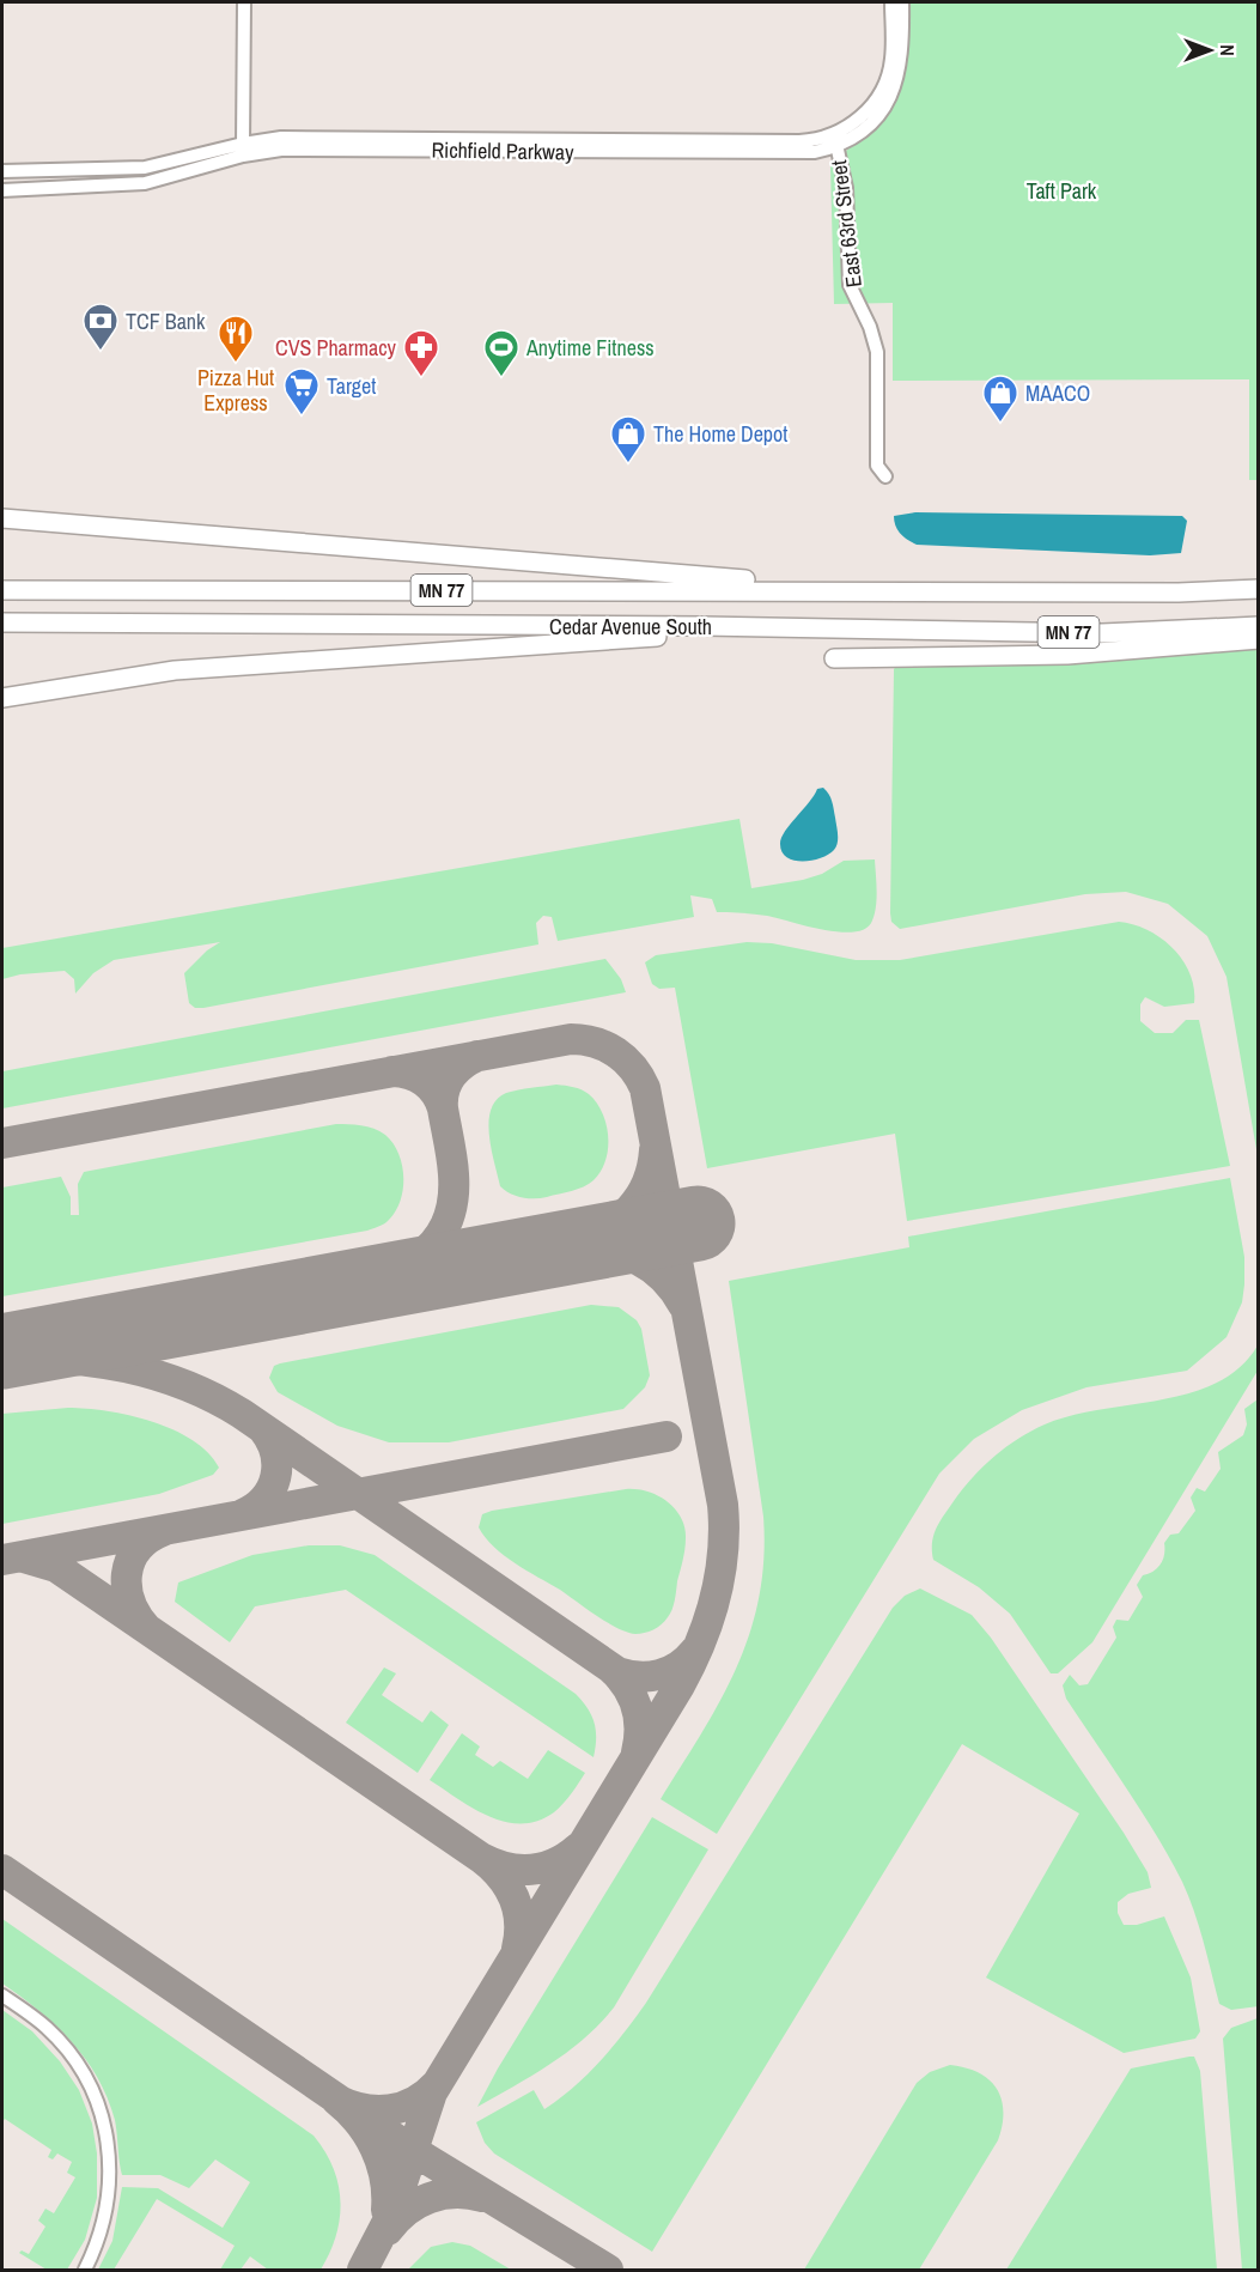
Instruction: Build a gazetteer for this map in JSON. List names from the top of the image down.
{
  "streets": {
    "highway": ["MN 77", "Cedar Avenue South"],
    "street": ["Richfield Parkway", "East 63rd Street"]
  },
  "crossings": [
    ["Richfield Parkway", "East 63rd Street"]
  ],
  "parks": ["Taft Park"],
  "places": {
    "bank": ["TCF Bank"],
    "restaurant": ["Pizza Hut Express"],
    "pharmacy": ["CVS Pharmacy"],
    "sports": ["Anytime Fitness"],
    "supermarket": ["Target"],
    "shop": ["MAACO", "The Home Depot"]
  },
  "north": "right"
}
